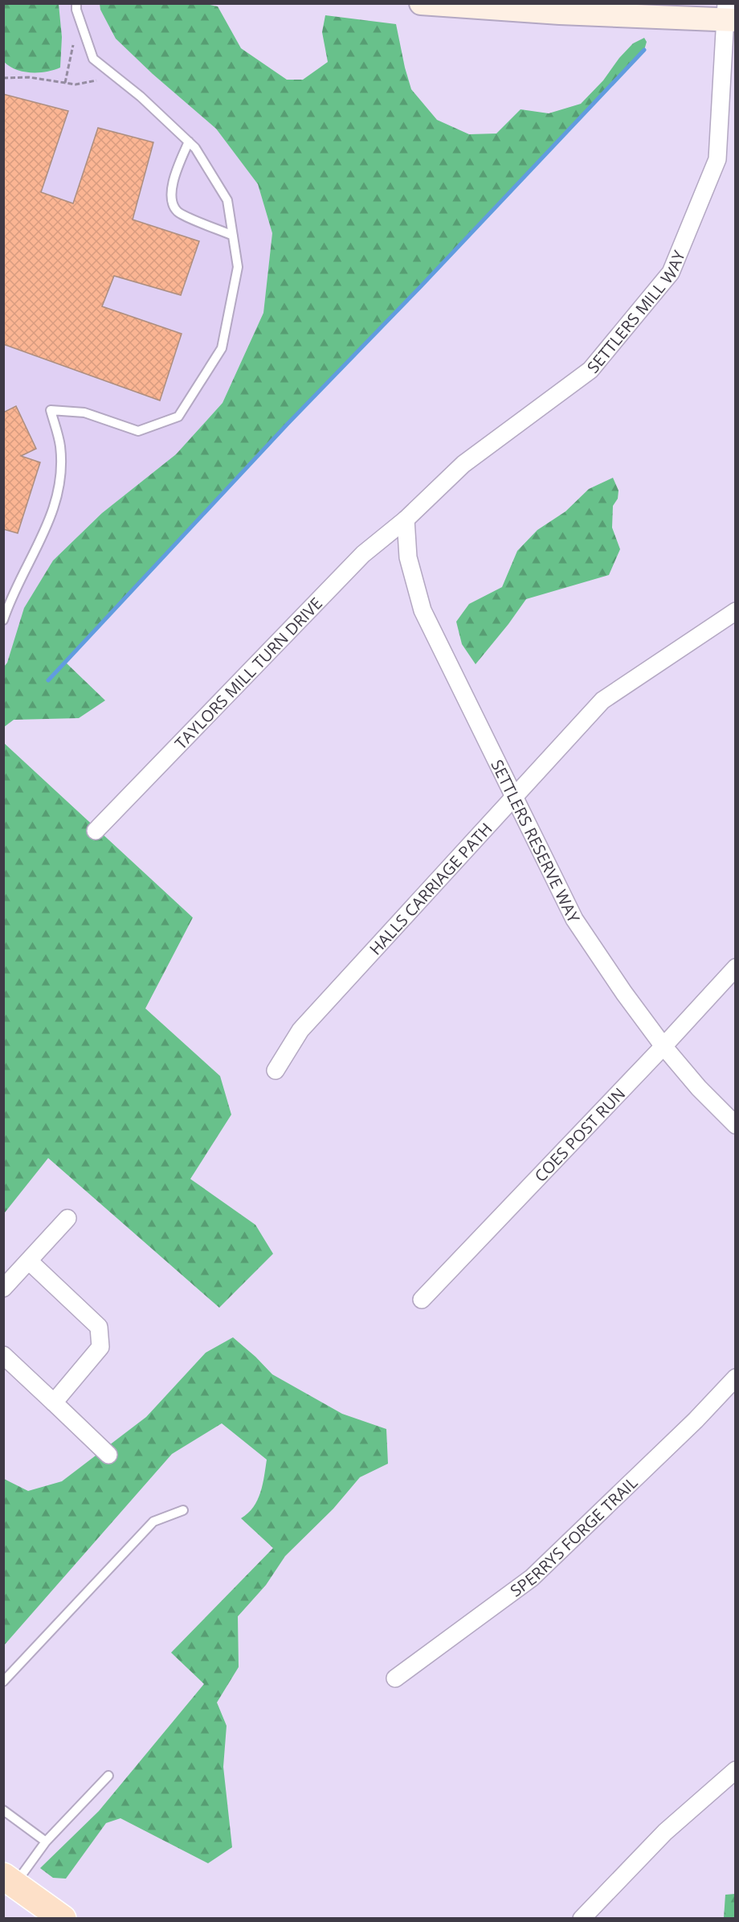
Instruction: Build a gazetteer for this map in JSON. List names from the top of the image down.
{
  "streets": {
    "street": [
      "SETTLERS MILL WAY",
      "TAYLORS MILL TURN DRIVE",
      "SETTLERS RESERVE WAY",
      "HALLS CARRIAGE PATH",
      "COES POST RUN",
      "SPERRYS FORGE TRAIL"
    ]
  },
  "crossings": [
    ["SETTLERS MILL WAY", "TAYLORS MILL TURN DRIVE"],
    ["SETTLERS MILL WAY", "SETTLERS RESERVE WAY"],
    ["TAYLORS MILL TURN DRIVE", "SETTLERS RESERVE WAY"],
    ["SETTLERS RESERVE WAY", "HALLS CARRIAGE PATH"],
    ["SETTLERS RESERVE WAY", "COES POST RUN"]
  ]
}
